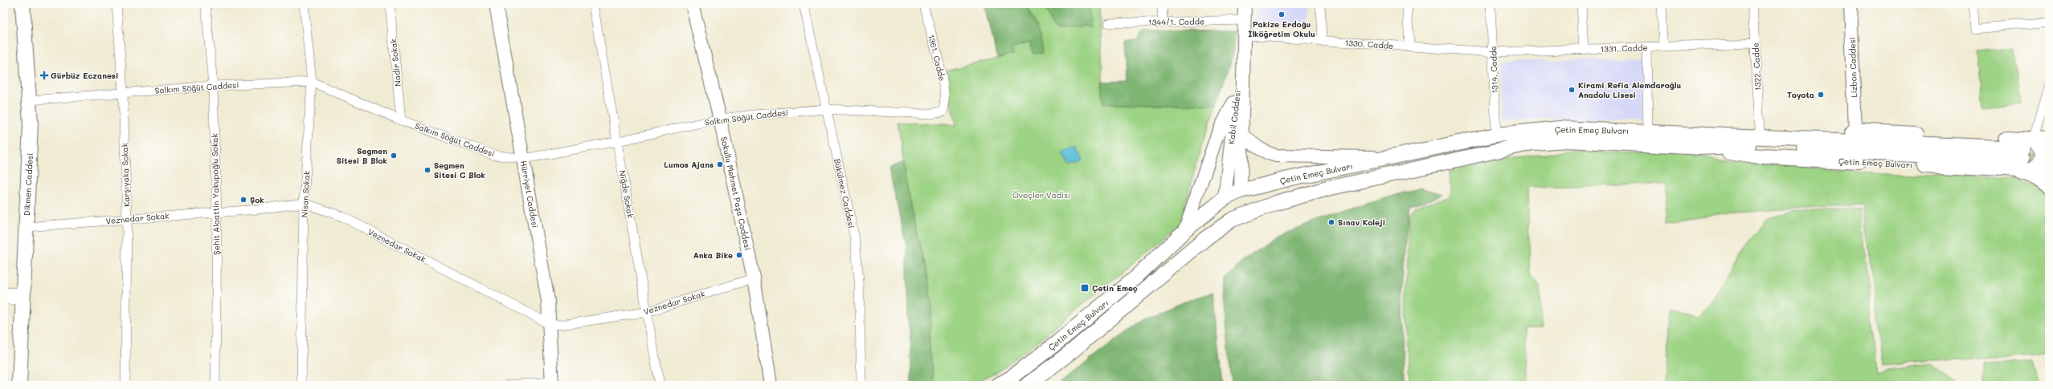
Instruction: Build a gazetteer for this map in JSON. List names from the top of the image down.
{
  "streets": {
    "main road": [
      "Lizbon Caddesi",
      "Kabil Caddesi",
      "Çetin Emeç Bulvarı",
      "Dikmen Caddesi",
      "Sokullu Mehmet Paşa Caddesi",
      "Hürriyet Caddesi"
    ],
    "street": [
      "1344/1. Cadde",
      "1330. Cadde",
      "1331. Cadde",
      "1361. Cadde",
      "Nadir Sokak",
      "1322. Cadde",
      "1314. Cadde",
      "Salkım Söğüt Caddesi",
      "Karşıyaka Sokak",
      "Bükülmez Caddesi",
      "Şehit Alaattin Yakupoğlu Sokak",
      "Nisan Sokak",
      "Niğde Sokak",
      "Veznedar Sokak"
    ]
  },
  "crossings": [
    ["1344/1. Cadde", "Kabil Caddesi"],
    ["1330. Cadde", "1331. Cadde"],
    ["1330. Cadde", "1314. Cadde"],
    ["1330. Cadde", "Kabil Caddesi"],
    ["1331. Cadde", "1322. Cadde"],
    ["1331. Cadde", "1314. Cadde"],
    ["1361. Cadde", "Salkım Söğüt Caddesi"],
    ["Nadir Sokak", "Salkım Söğüt Caddesi"],
    ["1322. Cadde", "Çetin Emeç Bulvarı"],
    ["Lizbon Caddesi", "Çetin Emeç Bulvarı"],
    ["1314. Cadde", "Çetin Emeç Bulvarı"],
    ["Salkım Söğüt Caddesi", "Karşıyaka Sokak"],
    ["Salkım Söğüt Caddesi", "Dikmen Caddesi"],
    ["Salkım Söğüt Caddesi", "Sokullu Mehmet Paşa Caddesi"],
    ["Salkım Söğüt Caddesi", "Bükülmez Caddesi"],
    ["Salkım Söğüt Caddesi", "Şehit Alaattin Yakupoğlu Sokak"],
    ["Salkım Söğüt Caddesi", "Nisan Sokak"],
    ["Salkım Söğüt Caddesi", "Hürriyet Caddesi"],
    ["Salkım Söğüt Caddesi", "Niğde Sokak"],
    ["Kabil Caddesi", "Çetin Emeç Bulvarı"],
    ["Karşıyaka Sokak", "Veznedar Sokak"],
    ["Dikmen Caddesi", "Veznedar Sokak"],
    ["Sokullu Mehmet Paşa Caddesi", "Veznedar Sokak"],
    ["Şehit Alaattin Yakupoğlu Sokak", "Veznedar Sokak"],
    ["Nisan Sokak", "Veznedar Sokak"],
    ["Hürriyet Caddesi", "Veznedar Sokak"],
    ["Niğde Sokak", "Veznedar Sokak"]
  ],
  "parks": ["Öveçler Vadisi"],
  "places": {
    "other": [
      "Pakize Erdoğu İlköğretim Okulu",
      "Kirami Refia Alemdaroğlu Anadolu Lisesi",
      "Toyota",
      "Segmen Sitesi B Blok",
      "Lumos Ajans",
      "Segmen Sitesi C Blok",
      "Şok",
      "Sınav Koleji",
      "Anka Bike"
    ],
    "health": ["Gürbüz Eczanesi"],
    "transit": ["Çetin Emeç"]
  }
}
